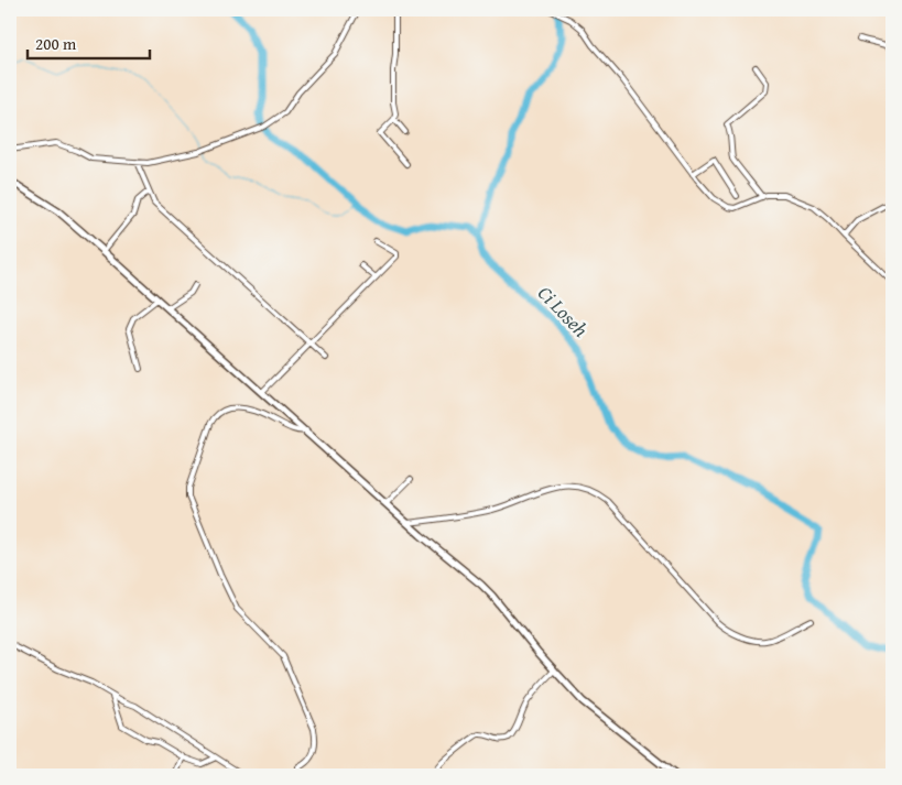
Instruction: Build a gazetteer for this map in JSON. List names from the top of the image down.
{
  "water": ["Ci Loseh"],
  "scale_bar": "200 m"
}
